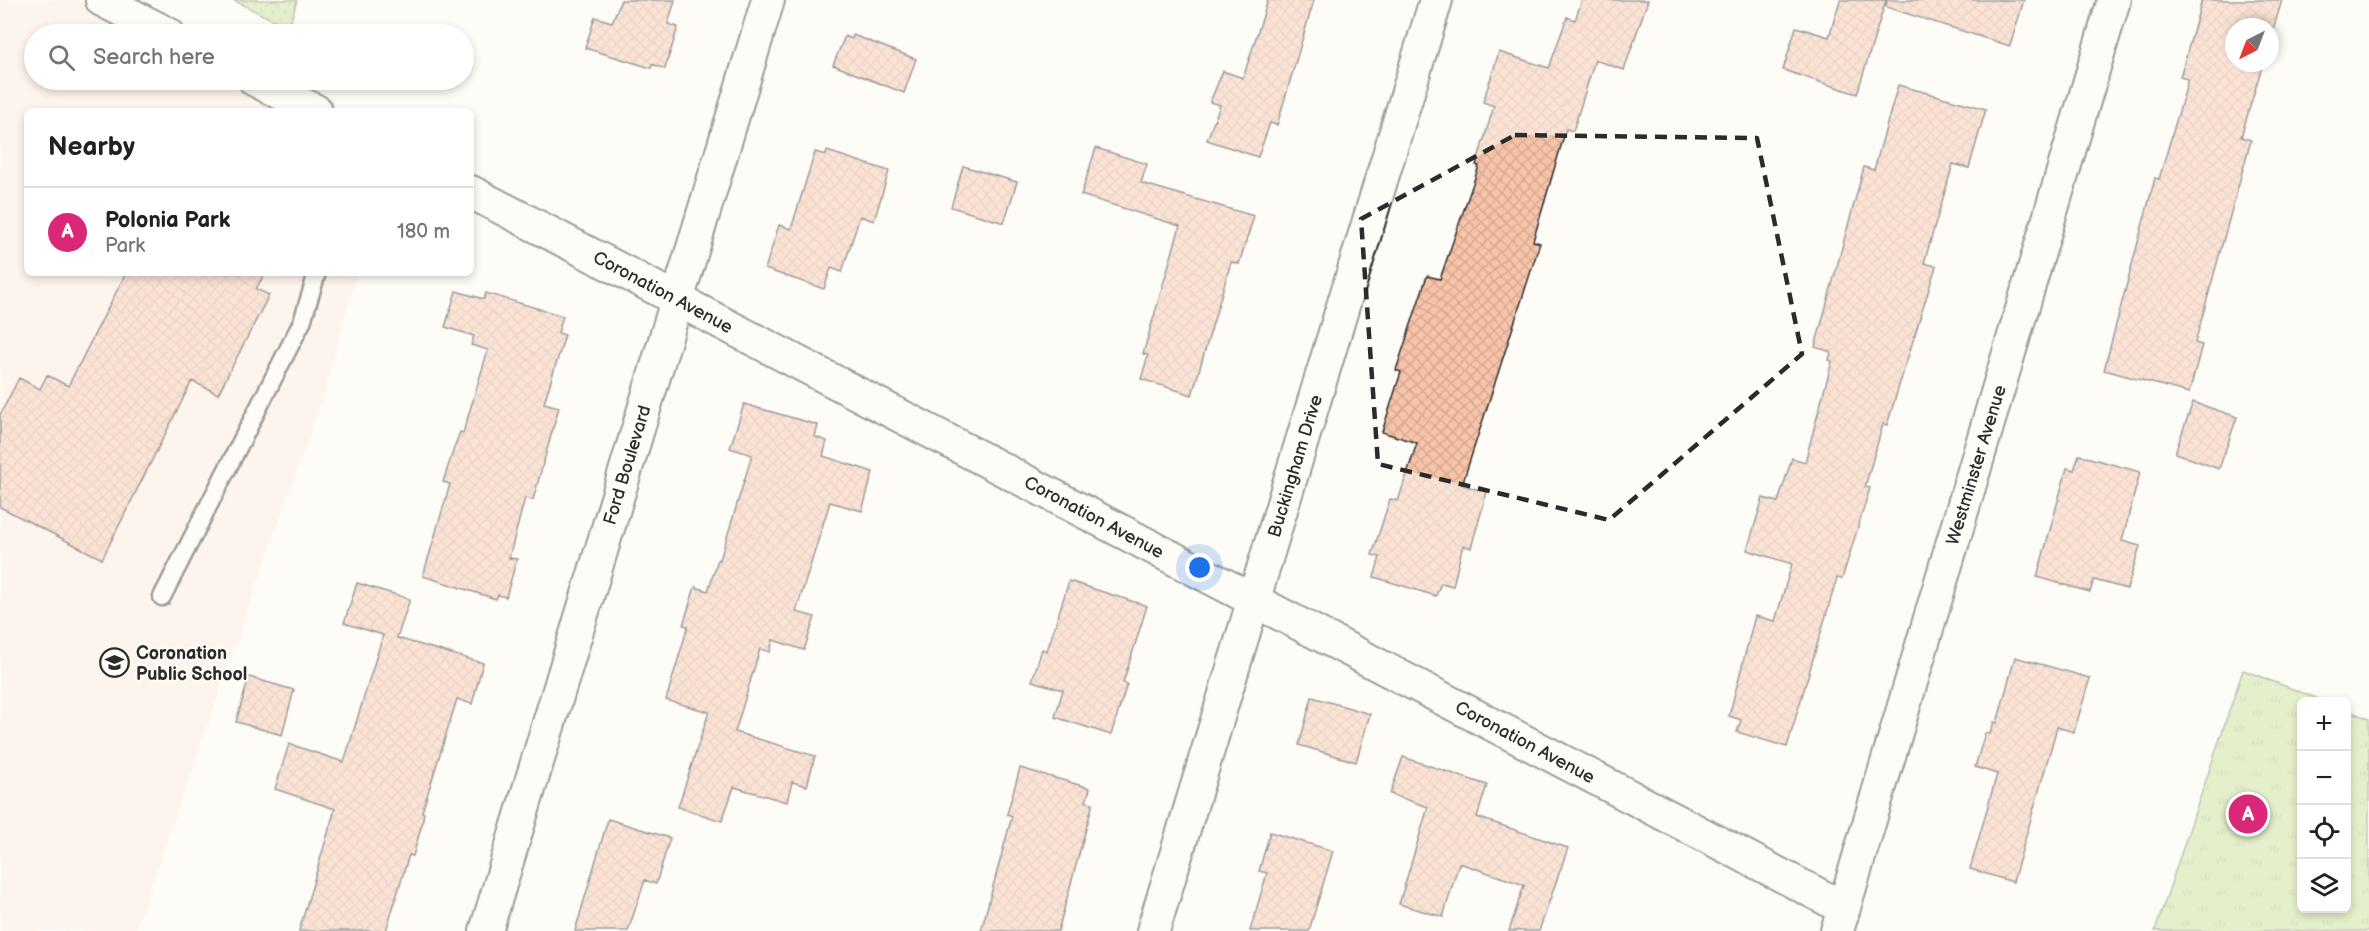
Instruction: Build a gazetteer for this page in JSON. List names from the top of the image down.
{
  "streets": {
    "street": [
      "Coronation Avenue",
      "Ford Boulevard",
      "Westminster Avenue",
      "Buckingham Drive"
    ]
  },
  "crossings": [
    ["Coronation Avenue", "Ford Boulevard"],
    ["Coronation Avenue", "Westminster Avenue"],
    ["Coronation Avenue", "Buckingham Drive"]
  ],
  "places": {
    "school or university": ["Coronation Public School"]
  },
  "north": "bottom left",
  "page": {
    "search": "Search here",
    "heading": "Nearby",
    "list": [
      {
        "mark": "A",
        "name": "Polonia Park",
        "note": "Park",
        "value": "180 m"
      }
    ],
    "map_buttons": ["+", "−"],
    "pins": "A"
  }
}
